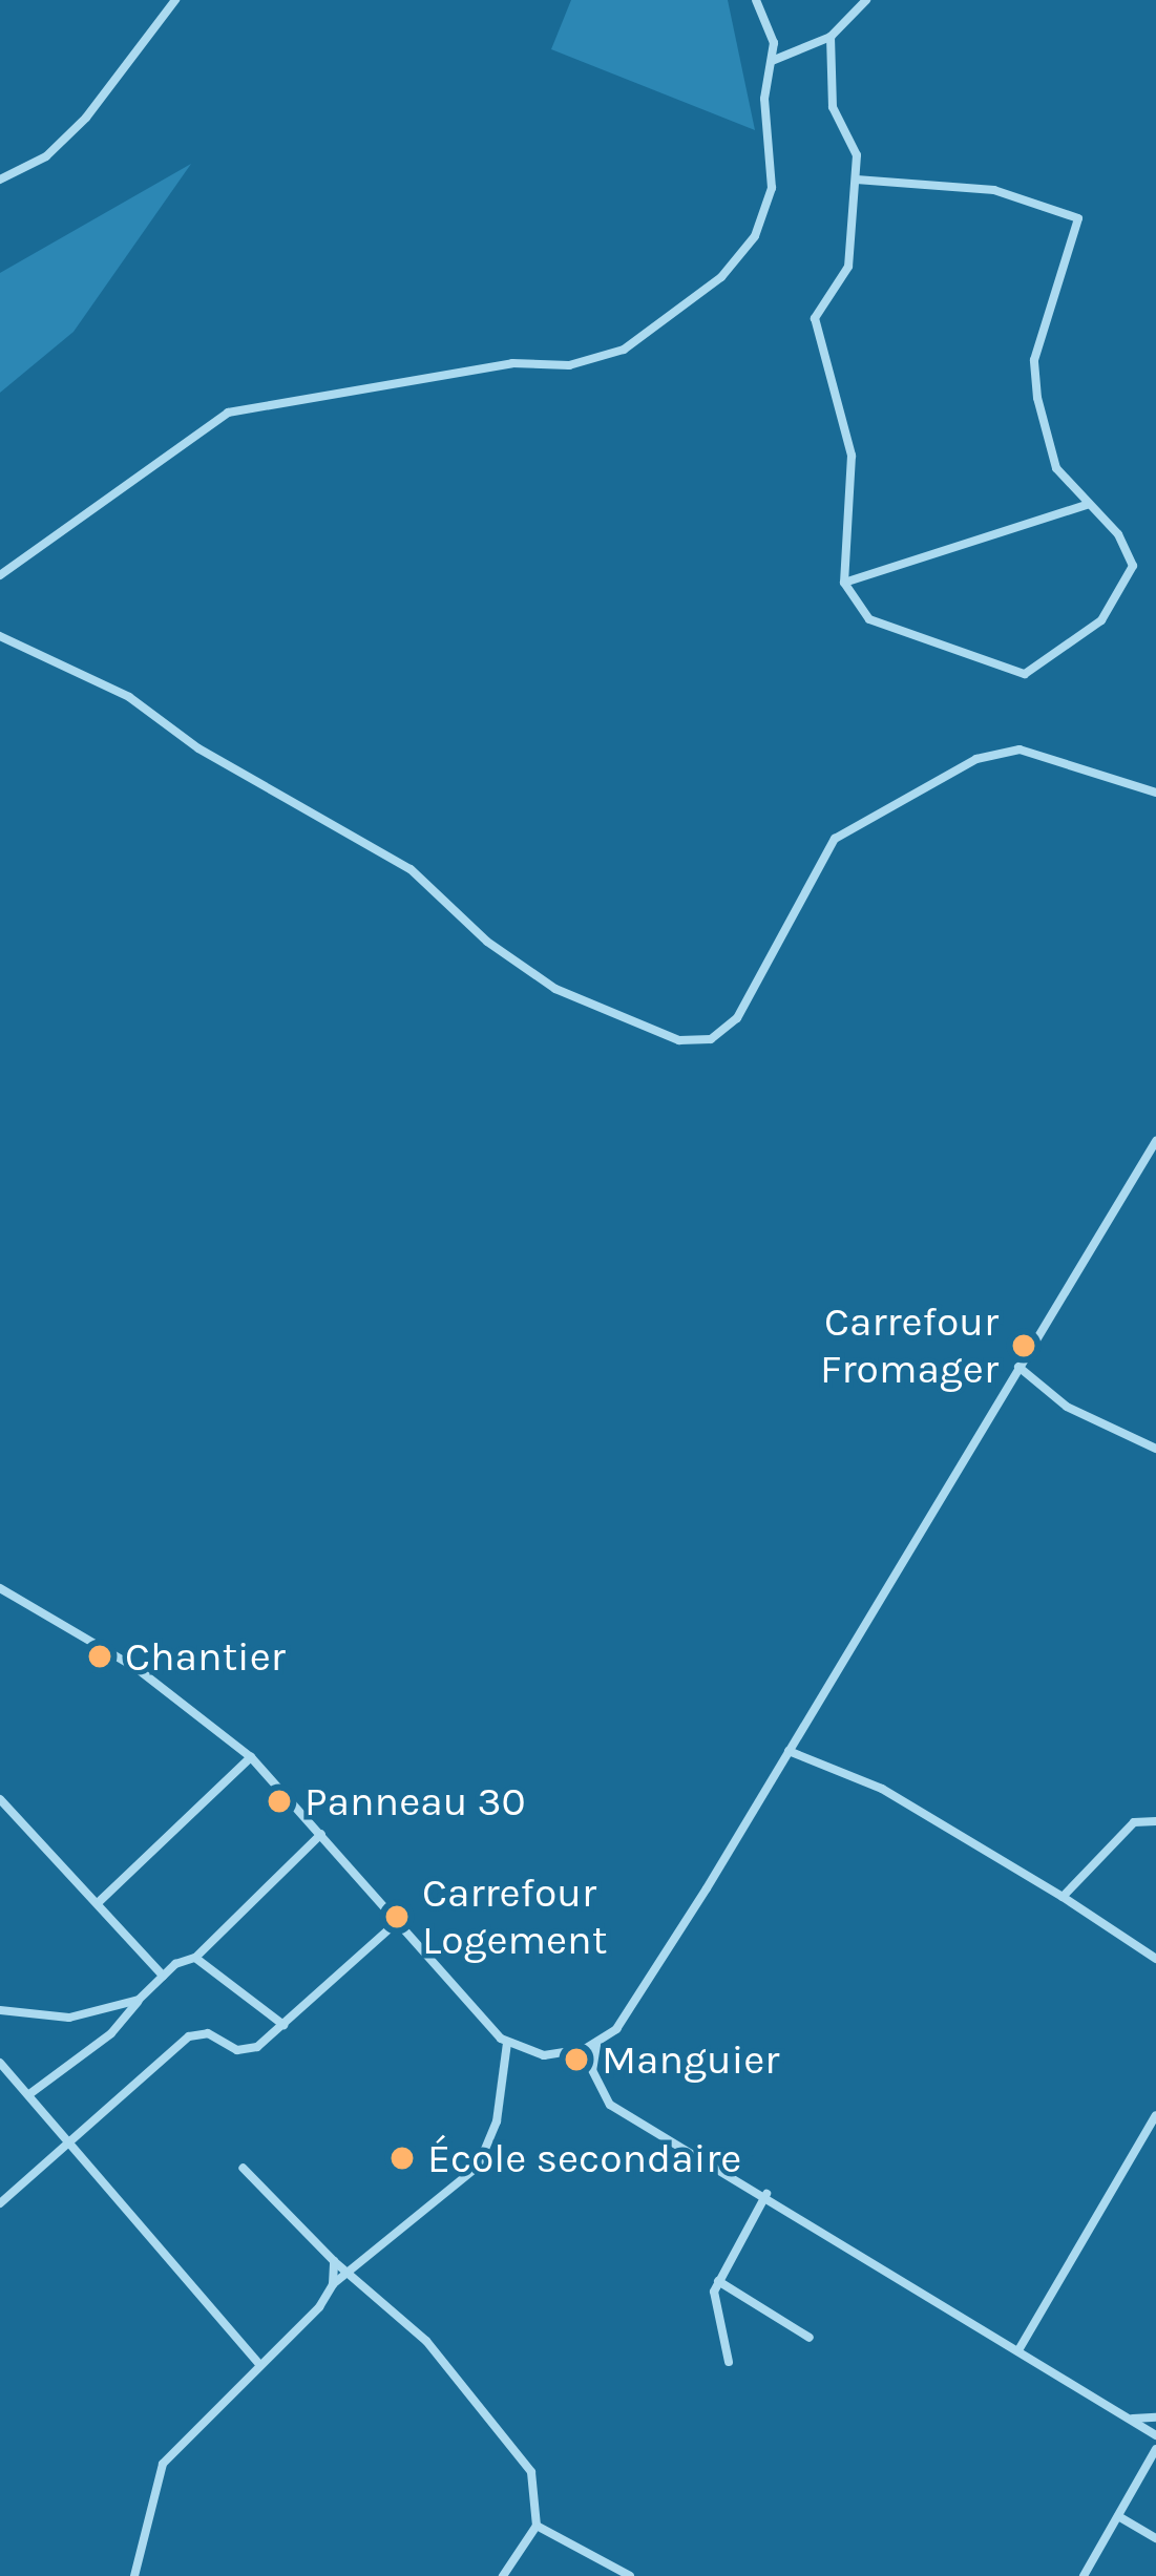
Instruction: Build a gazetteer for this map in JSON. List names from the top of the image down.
{
  "places": [
    "Carrefour Fromager",
    "Chantier",
    "Panneau 30",
    "Carrefour Logement",
    "Manguier",
    "École secondaire"
  ]
}
